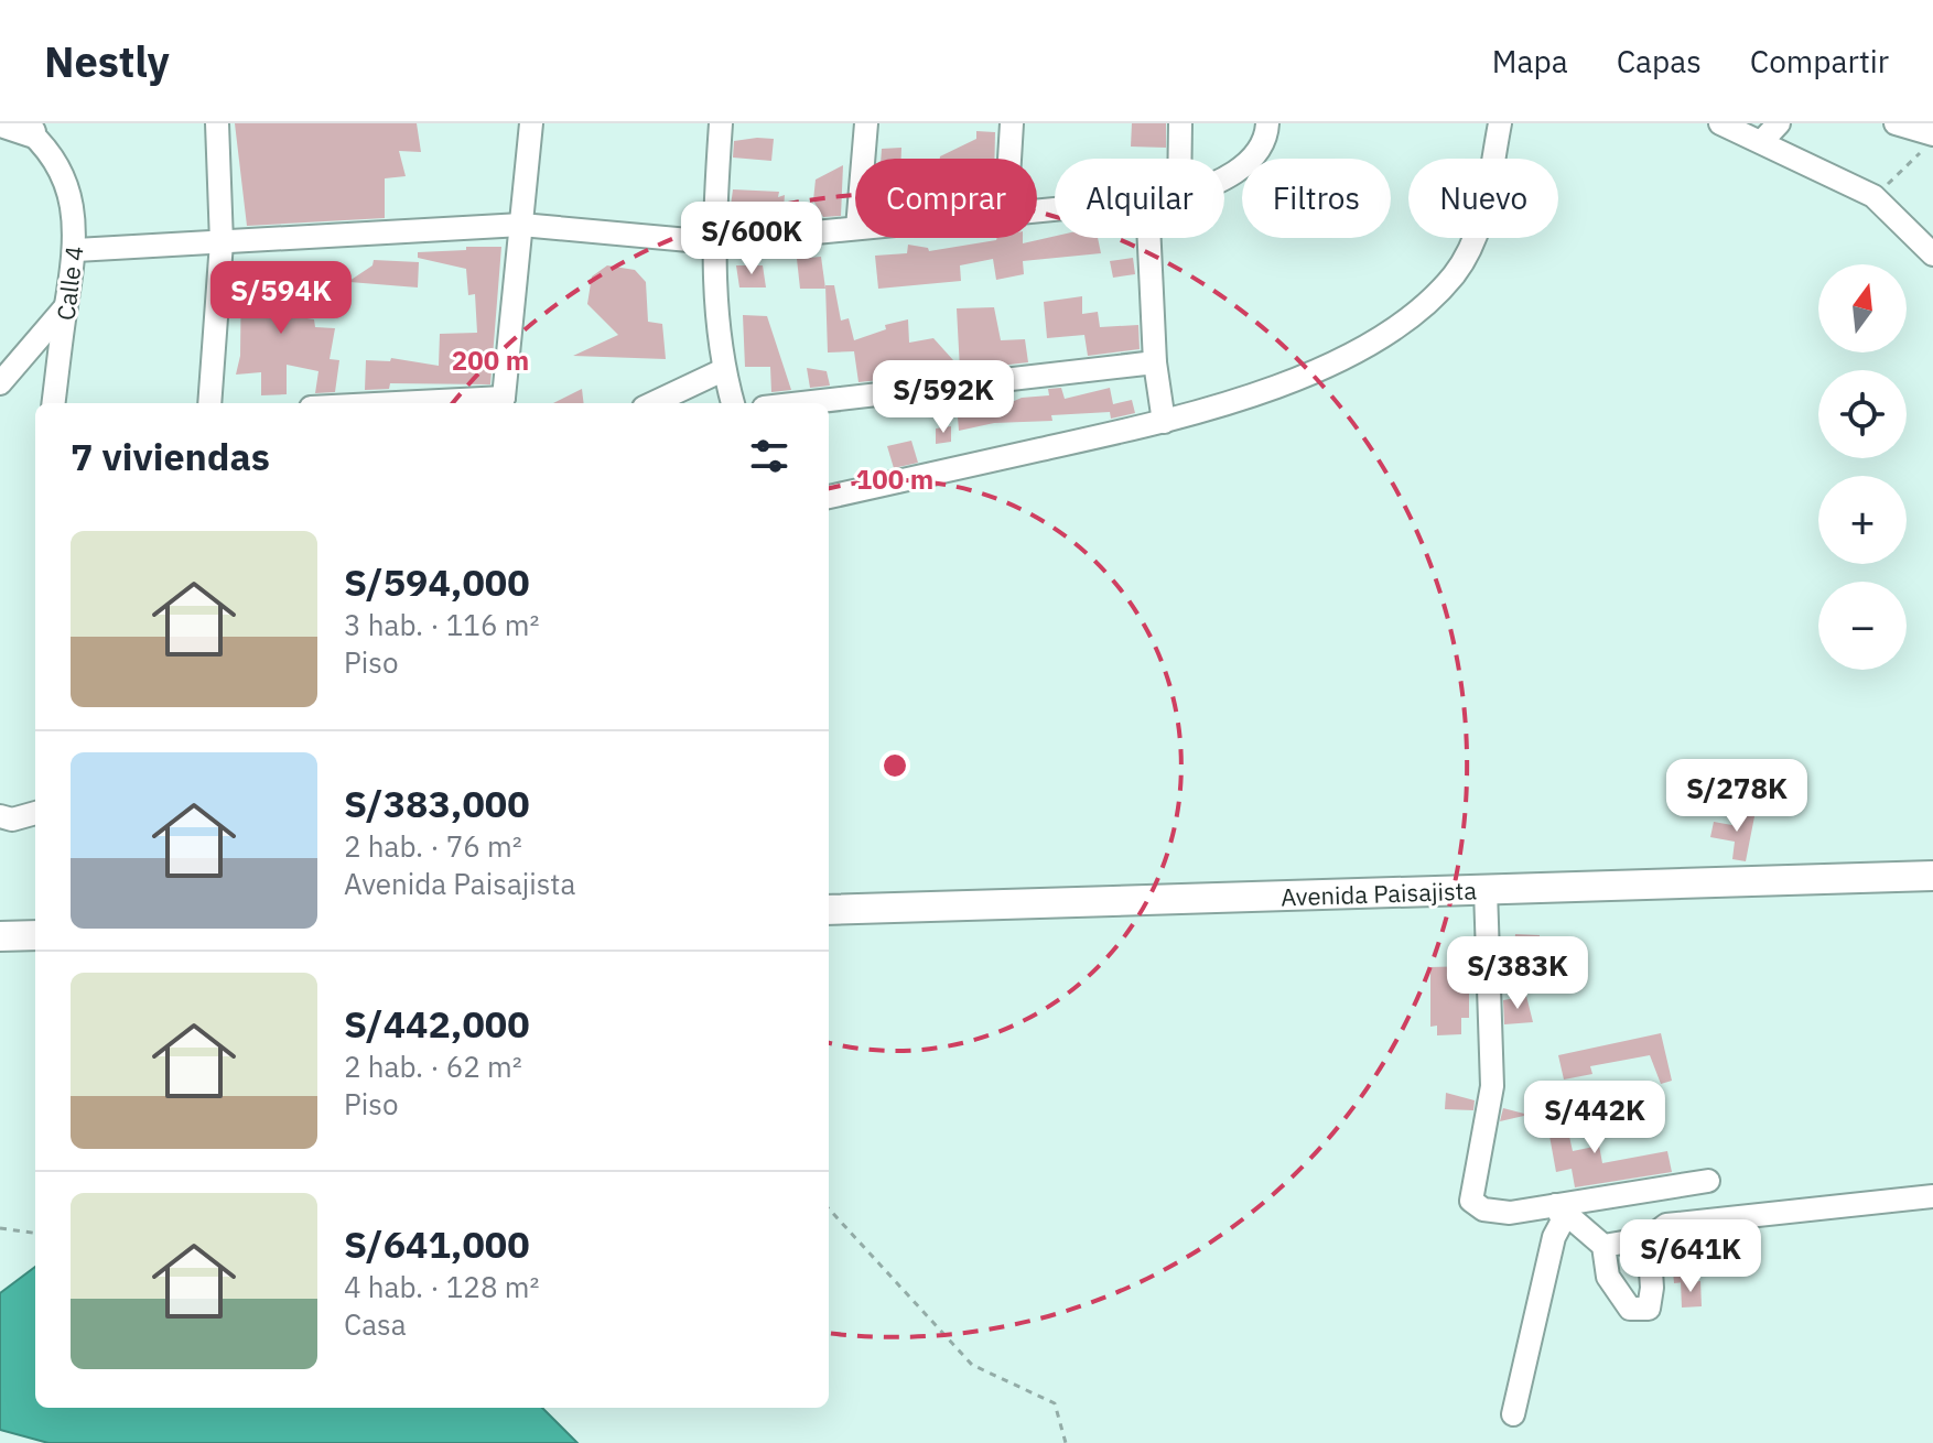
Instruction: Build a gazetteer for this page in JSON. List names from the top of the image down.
{
  "streets": {
    "main road": ["Avenida Paisajista"],
    "street": ["Calle 4"]
  },
  "north": "top",
  "page": {
    "header": "Nestly",
    "nav": ["Mapa", "Capas", "Compartir"],
    "chip": [
      "Comprar",
      "Alquilar",
      "Filtros",
      "Nuevo"
    ],
    "price": [
      "S/600K",
      "S/594K",
      "S/592K",
      "S/278K",
      "S/383K",
      "S/442K",
      "S/641K"
    ],
    "map_buttons": ["+", "−"],
    "heading": "7 viviendas",
    "list": [
      {
        "name": "S/594,000",
        "note": "3 hab. · 116 m² · Piso"
      },
      {
        "name": "S/383,000",
        "note": "2 hab. · 76 m² · Avenida Paisajista"
      },
      {
        "name": "S/442,000",
        "note": "2 hab. · 62 m² · Piso"
      },
      {
        "name": "S/641,000",
        "note": "4 hab. · 128 m² · Casa"
      }
    ]
  },
  "rings": ["200 m", "100 m"]
}
